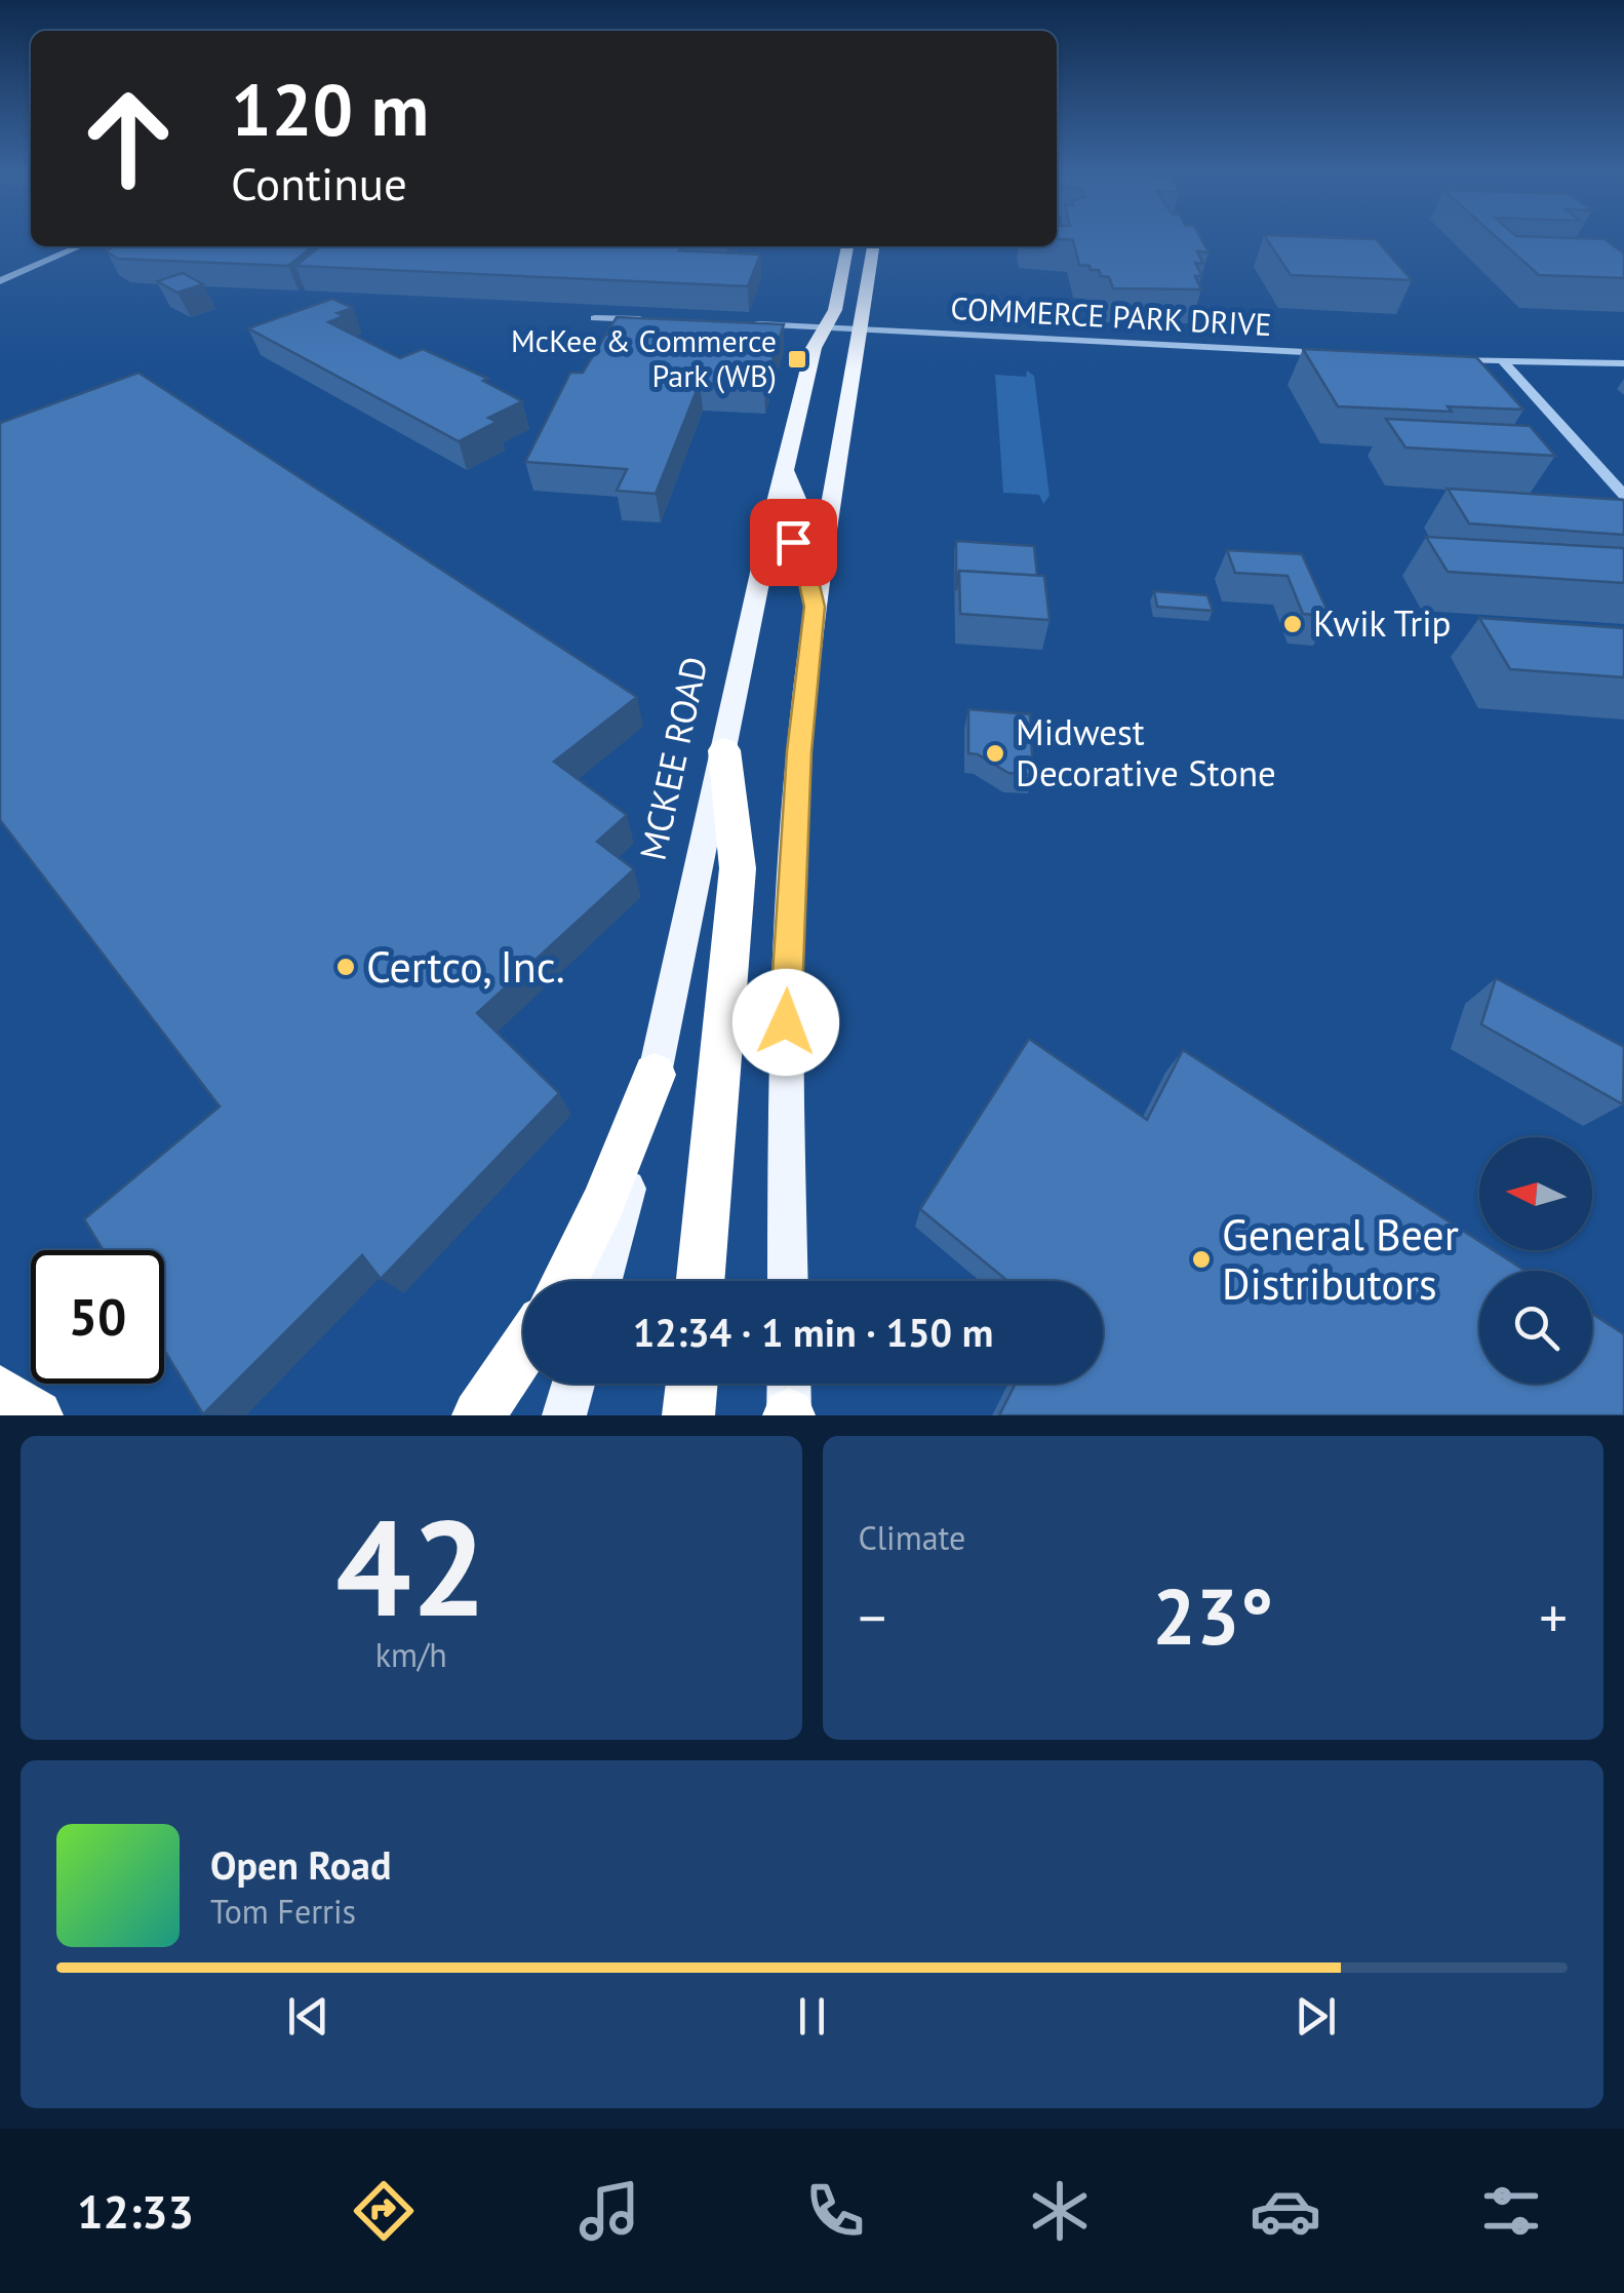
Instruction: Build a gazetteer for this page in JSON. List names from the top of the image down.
{
  "streets": {
    "main road": ["MCKEE ROAD"],
    "street": ["COMMERCE PARK DRIVE"]
  },
  "crossings": [
    ["COMMERCE PARK DRIVE", "MCKEE ROAD"]
  ],
  "places": {
    "transit": ["McKee & Commerce Park (WB)"],
    "other": [
      "Kwik Trip",
      "Midwest Decorative Stone",
      "Certco, Inc.",
      "General Beer Distributors"
    ]
  },
  "north": "left",
  "page": {
    "turn": ["120 m", "Continue"],
    "limit": "50",
    "trip": "12:34 · 1 min · 150 m",
    "tile": [
      ["42", "km/h"],
      "Climate"
    ],
    "heat": ["−", "23°", "+"],
    "song": ["Open Road", "Tom Ferris"],
    "tabs": "12:33"
  }
}
